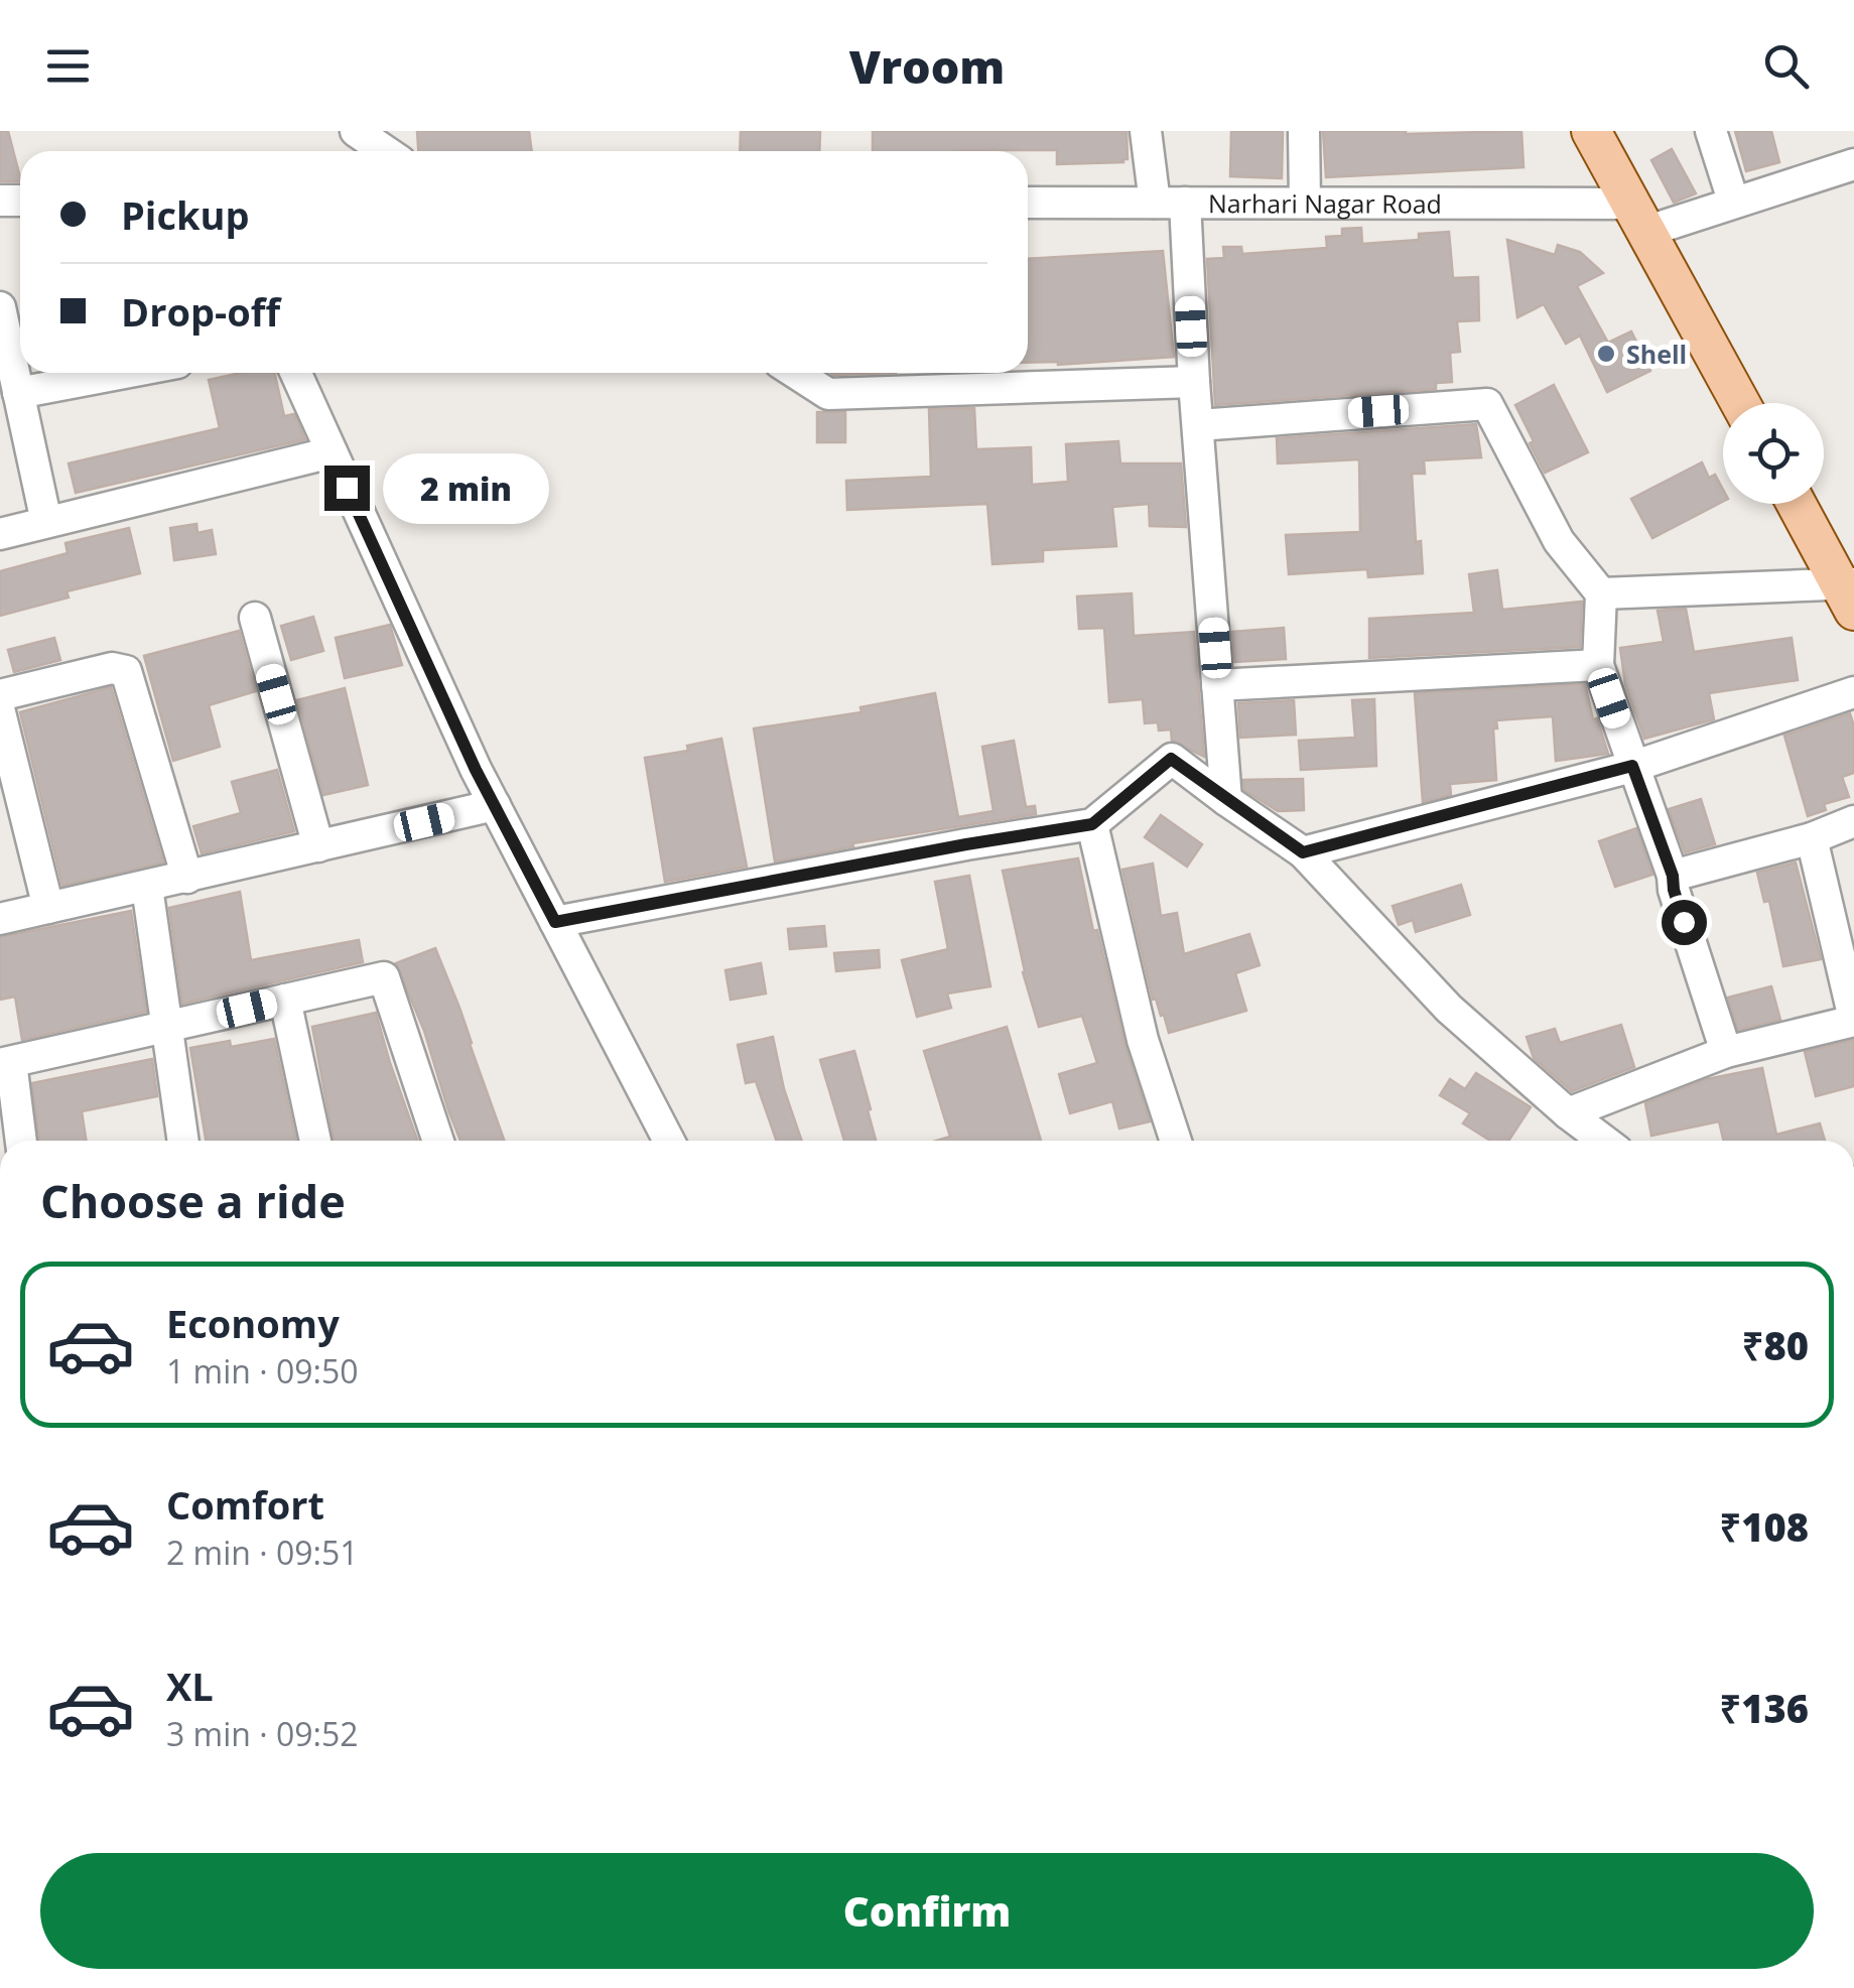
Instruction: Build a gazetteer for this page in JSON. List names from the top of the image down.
{
  "streets": {
    "street": ["Narhari Nagar Road"]
  },
  "places": ["Shell"],
  "page": {
    "header": "Vroom",
    "banner": ["Pickup", "Drop-off"],
    "bubble": "2 min",
    "heading": "Choose a ride",
    "list": [
      {
        "name": "Economy",
        "note": "1 min · 09:50",
        "value": "₹80"
      },
      {
        "name": "Comfort",
        "note": "2 min · 09:51",
        "value": "₹108"
      },
      {
        "name": "XL",
        "note": "3 min · 09:52",
        "value": "₹136"
      }
    ],
    "buttons": "Confirm"
  }
}
